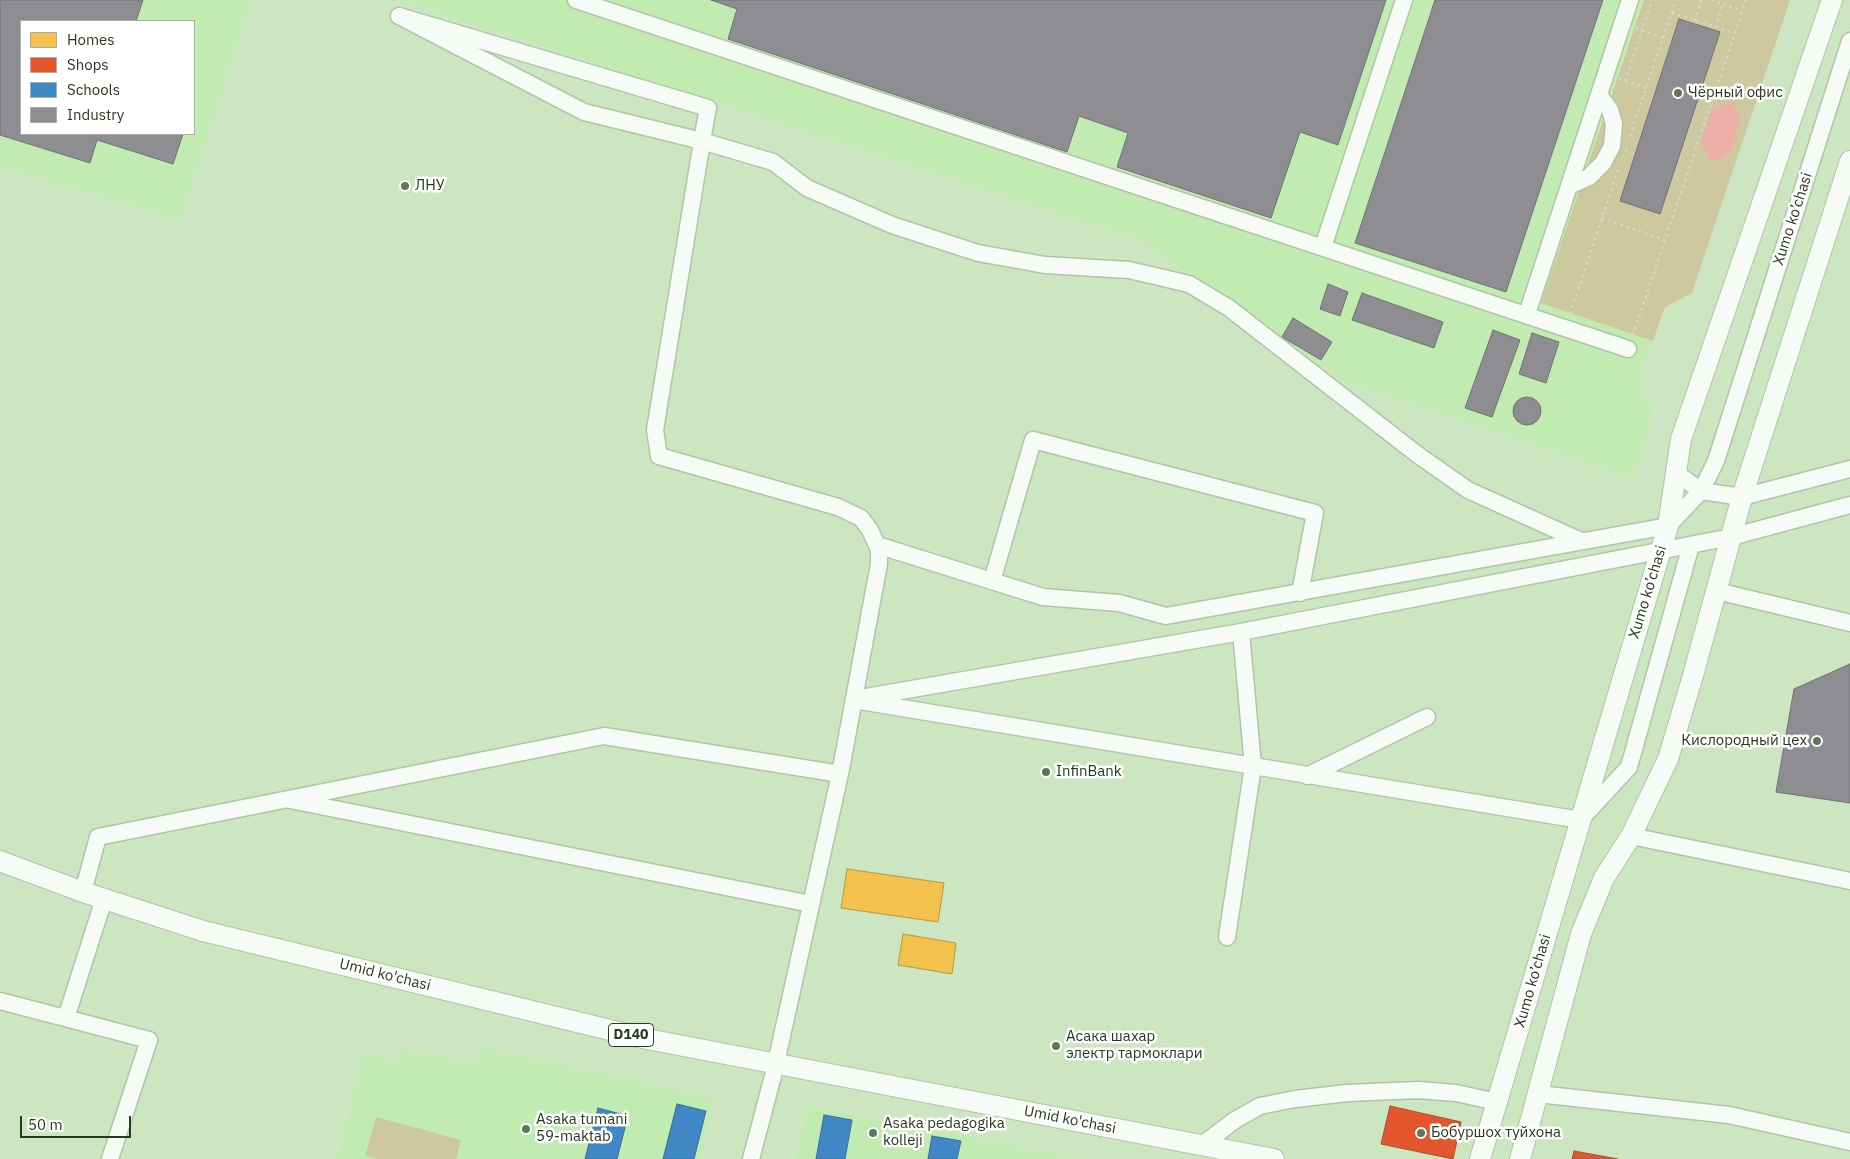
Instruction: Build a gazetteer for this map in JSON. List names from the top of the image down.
{
  "streets": {
    "main road": ["Xumo ko’chasi", "Umid ko'chasi", "D140"]
  },
  "places": [
    "Чёрный офис",
    "ЛНУ",
    "Кислородный цех",
    "InfinBank",
    "Асака шахар электр тармоклари",
    "Asaka tumani 59-maktab",
    "Asaka pedagogika kolleji",
    "Бобуршох туйхона"
  ],
  "legend": [
    "Homes",
    "Shops",
    "Schools",
    "Industry"
  ],
  "scale_bar": "50 m"
}
